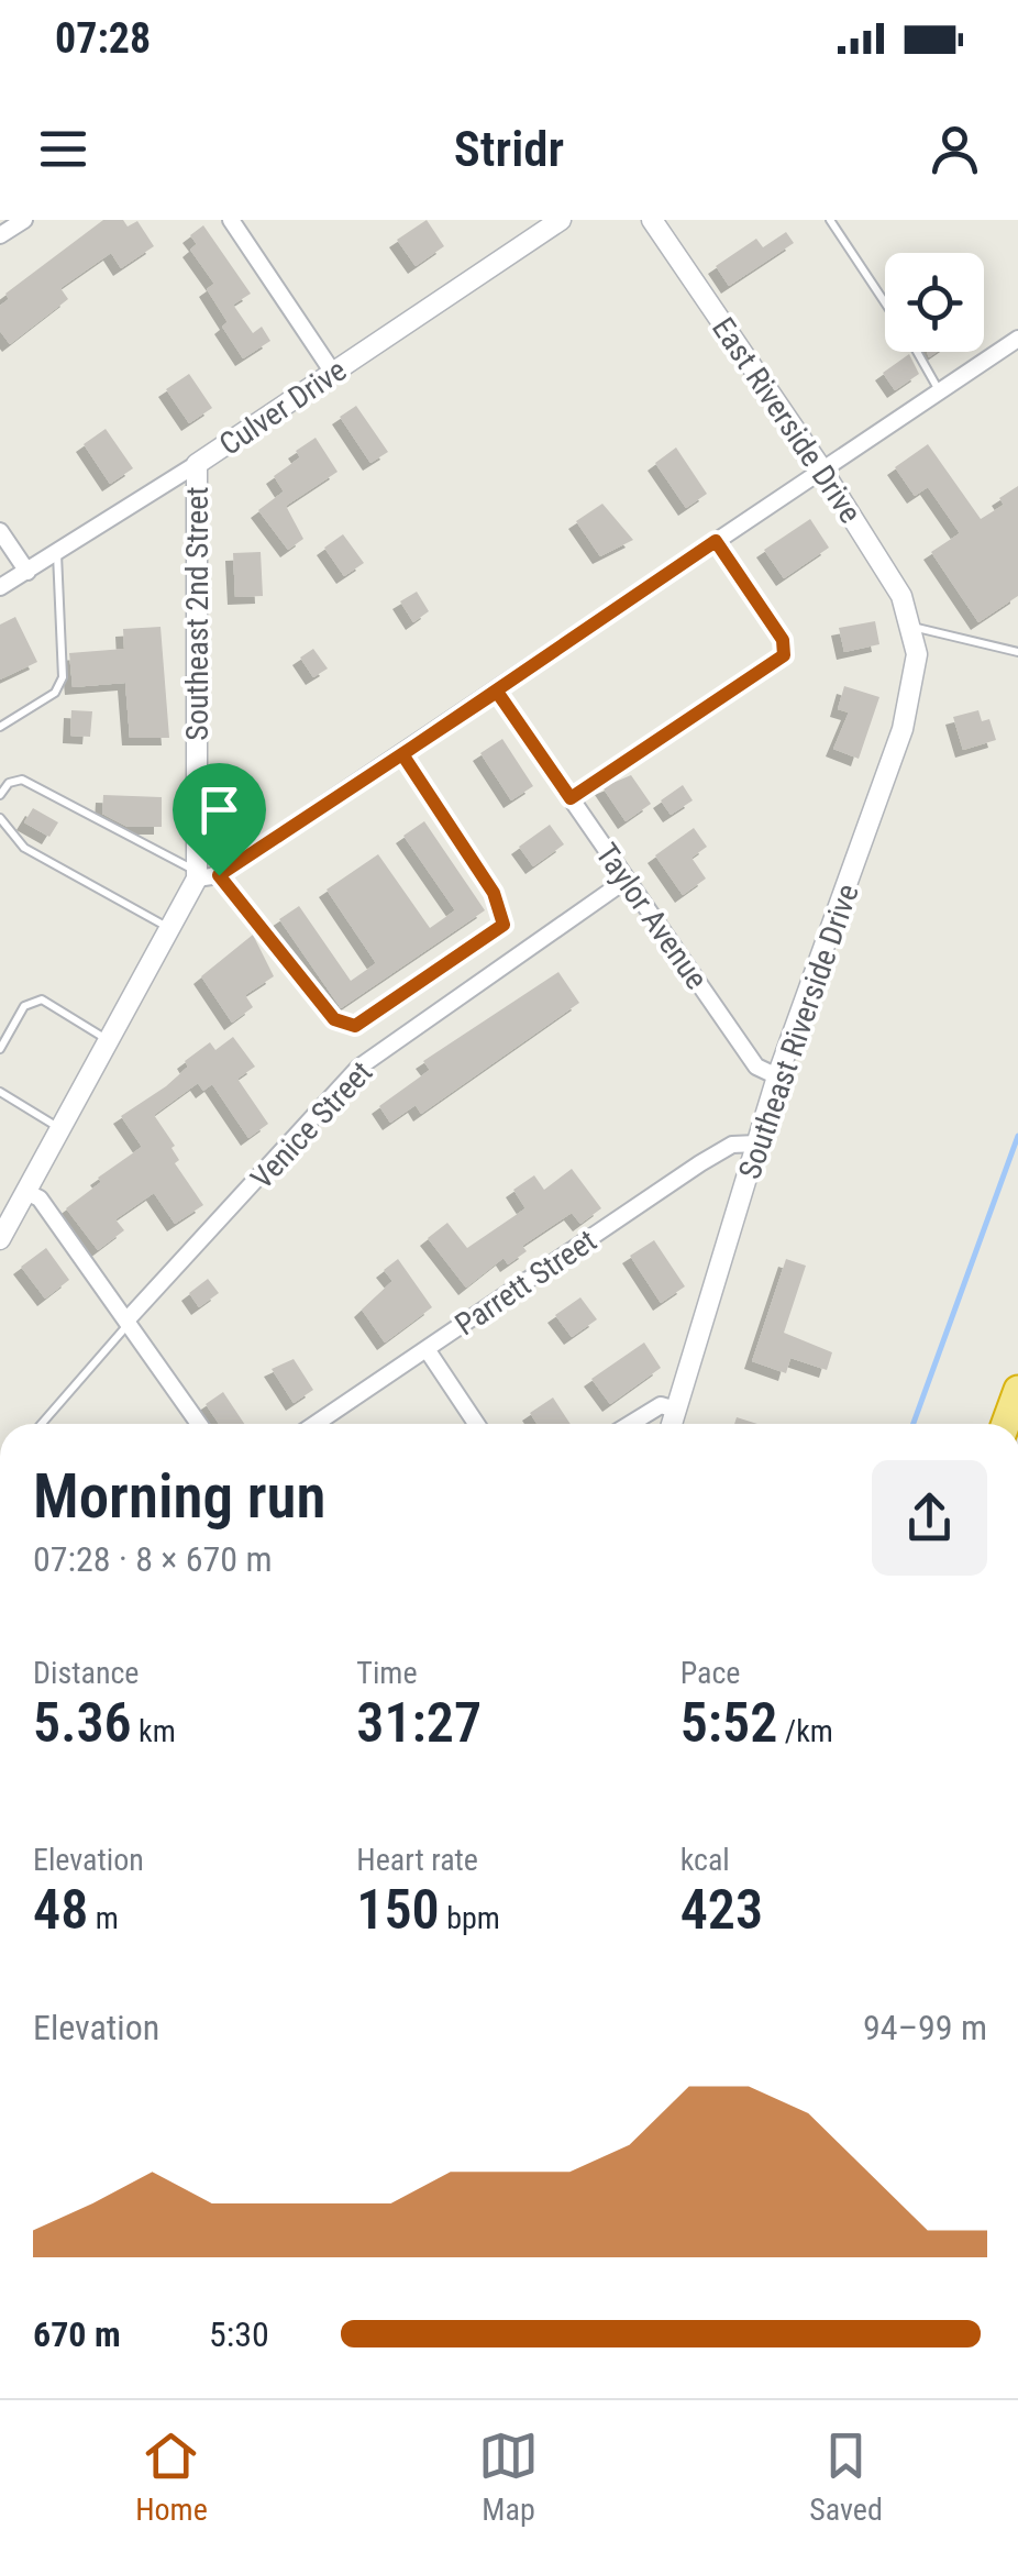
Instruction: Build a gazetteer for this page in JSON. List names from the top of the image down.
{
  "streets": {
    "street": [
      "Culver Drive",
      "East Riverside Drive",
      "Southeast 2nd Street",
      "Taylor Avenue",
      "Southeast Riverside Drive",
      "Venice Street",
      "Parrett Street"
    ]
  },
  "crossings": [
    ["Culver Drive", "Southeast 2nd Street"],
    ["East Riverside Drive", "Southeast Riverside Drive"],
    ["Taylor Avenue", "Southeast Riverside Drive"],
    ["Taylor Avenue", "Venice Street"],
    ["Southeast Riverside Drive", "Parrett Street"]
  ],
  "page": {
    "status": "07:28",
    "header": "Stridr",
    "heading": ["Morning run", "07:28 · 8 × 670 m"],
    "stats": [
      ["Distance", "5.36 km"],
      ["Time", "31:27"],
      ["Pace", "5:52 /km"],
      ["Elevation", "48 m"],
      ["Heart rate", "150 bpm"],
      ["kcal", "423"]
    ],
    "chart": ["Elevation", "94–99 m"],
    "list": [
      {
        "name": "670 m",
        "note": "5:30"
      }
    ],
    "tabs": ["Home", "Map", "Saved"]
  }
}
